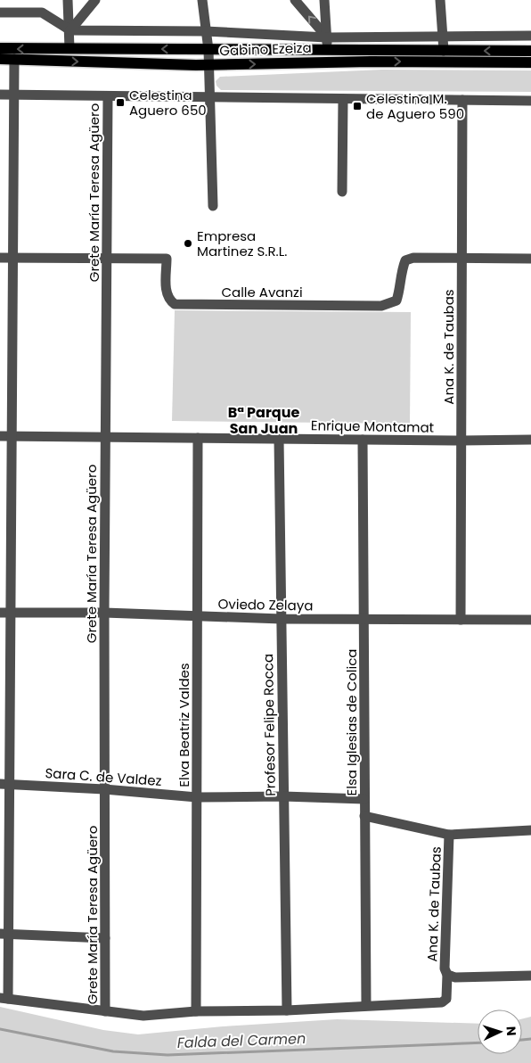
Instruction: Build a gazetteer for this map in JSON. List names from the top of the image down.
{
  "streets": {
    "main road": ["Gabino Ezeiza"],
    "street": [
      "Grete María Teresa Agüero",
      "Calle Avanzi",
      "Ana K. de Taubas",
      "Enrique Montamat",
      "Oviedo Zelaya",
      "Elsa Iglesias de Colica",
      "Elva Beatriz Valdes",
      "Profesor Felipe Rocca",
      "Sara C. de Valdez"
    ]
  },
  "crossings": [
    ["Grete María Teresa Agüero", "Calle Avanzi"],
    ["Grete María Teresa Agüero", "Ana K. de Taubas"],
    ["Grete María Teresa Agüero", "Enrique Montamat"],
    ["Grete María Teresa Agüero", "Oviedo Zelaya"],
    ["Grete María Teresa Agüero", "Sara C. de Valdez"],
    ["Calle Avanzi", "Ana K. de Taubas"],
    ["Ana K. de Taubas", "Enrique Montamat"],
    ["Ana K. de Taubas", "Oviedo Zelaya"],
    ["Ana K. de Taubas", "Elsa Iglesias de Colica"],
    ["Ana K. de Taubas", "Elva Beatriz Valdes"],
    ["Ana K. de Taubas", "Profesor Felipe Rocca"],
    ["Enrique Montamat", "Elsa Iglesias de Colica"],
    ["Enrique Montamat", "Elva Beatriz Valdes"],
    ["Enrique Montamat", "Profesor Felipe Rocca"],
    ["Oviedo Zelaya", "Elsa Iglesias de Colica"],
    ["Oviedo Zelaya", "Elva Beatriz Valdes"],
    ["Oviedo Zelaya", "Profesor Felipe Rocca"],
    ["Elsa Iglesias de Colica", "Sara C. de Valdez"],
    ["Elva Beatriz Valdes", "Sara C. de Valdez"],
    ["Profesor Felipe Rocca", "Sara C. de Valdez"]
  ],
  "districts": ["Bª Parque San Juan"],
  "water": ["Falda del Carmen"],
  "places": {
    "transit": ["Celestina Aguero 650", "Celestina M. de Aguero 590"],
    "other": ["Empresa Martinez S.R.L."]
  },
  "north": "right"
}
